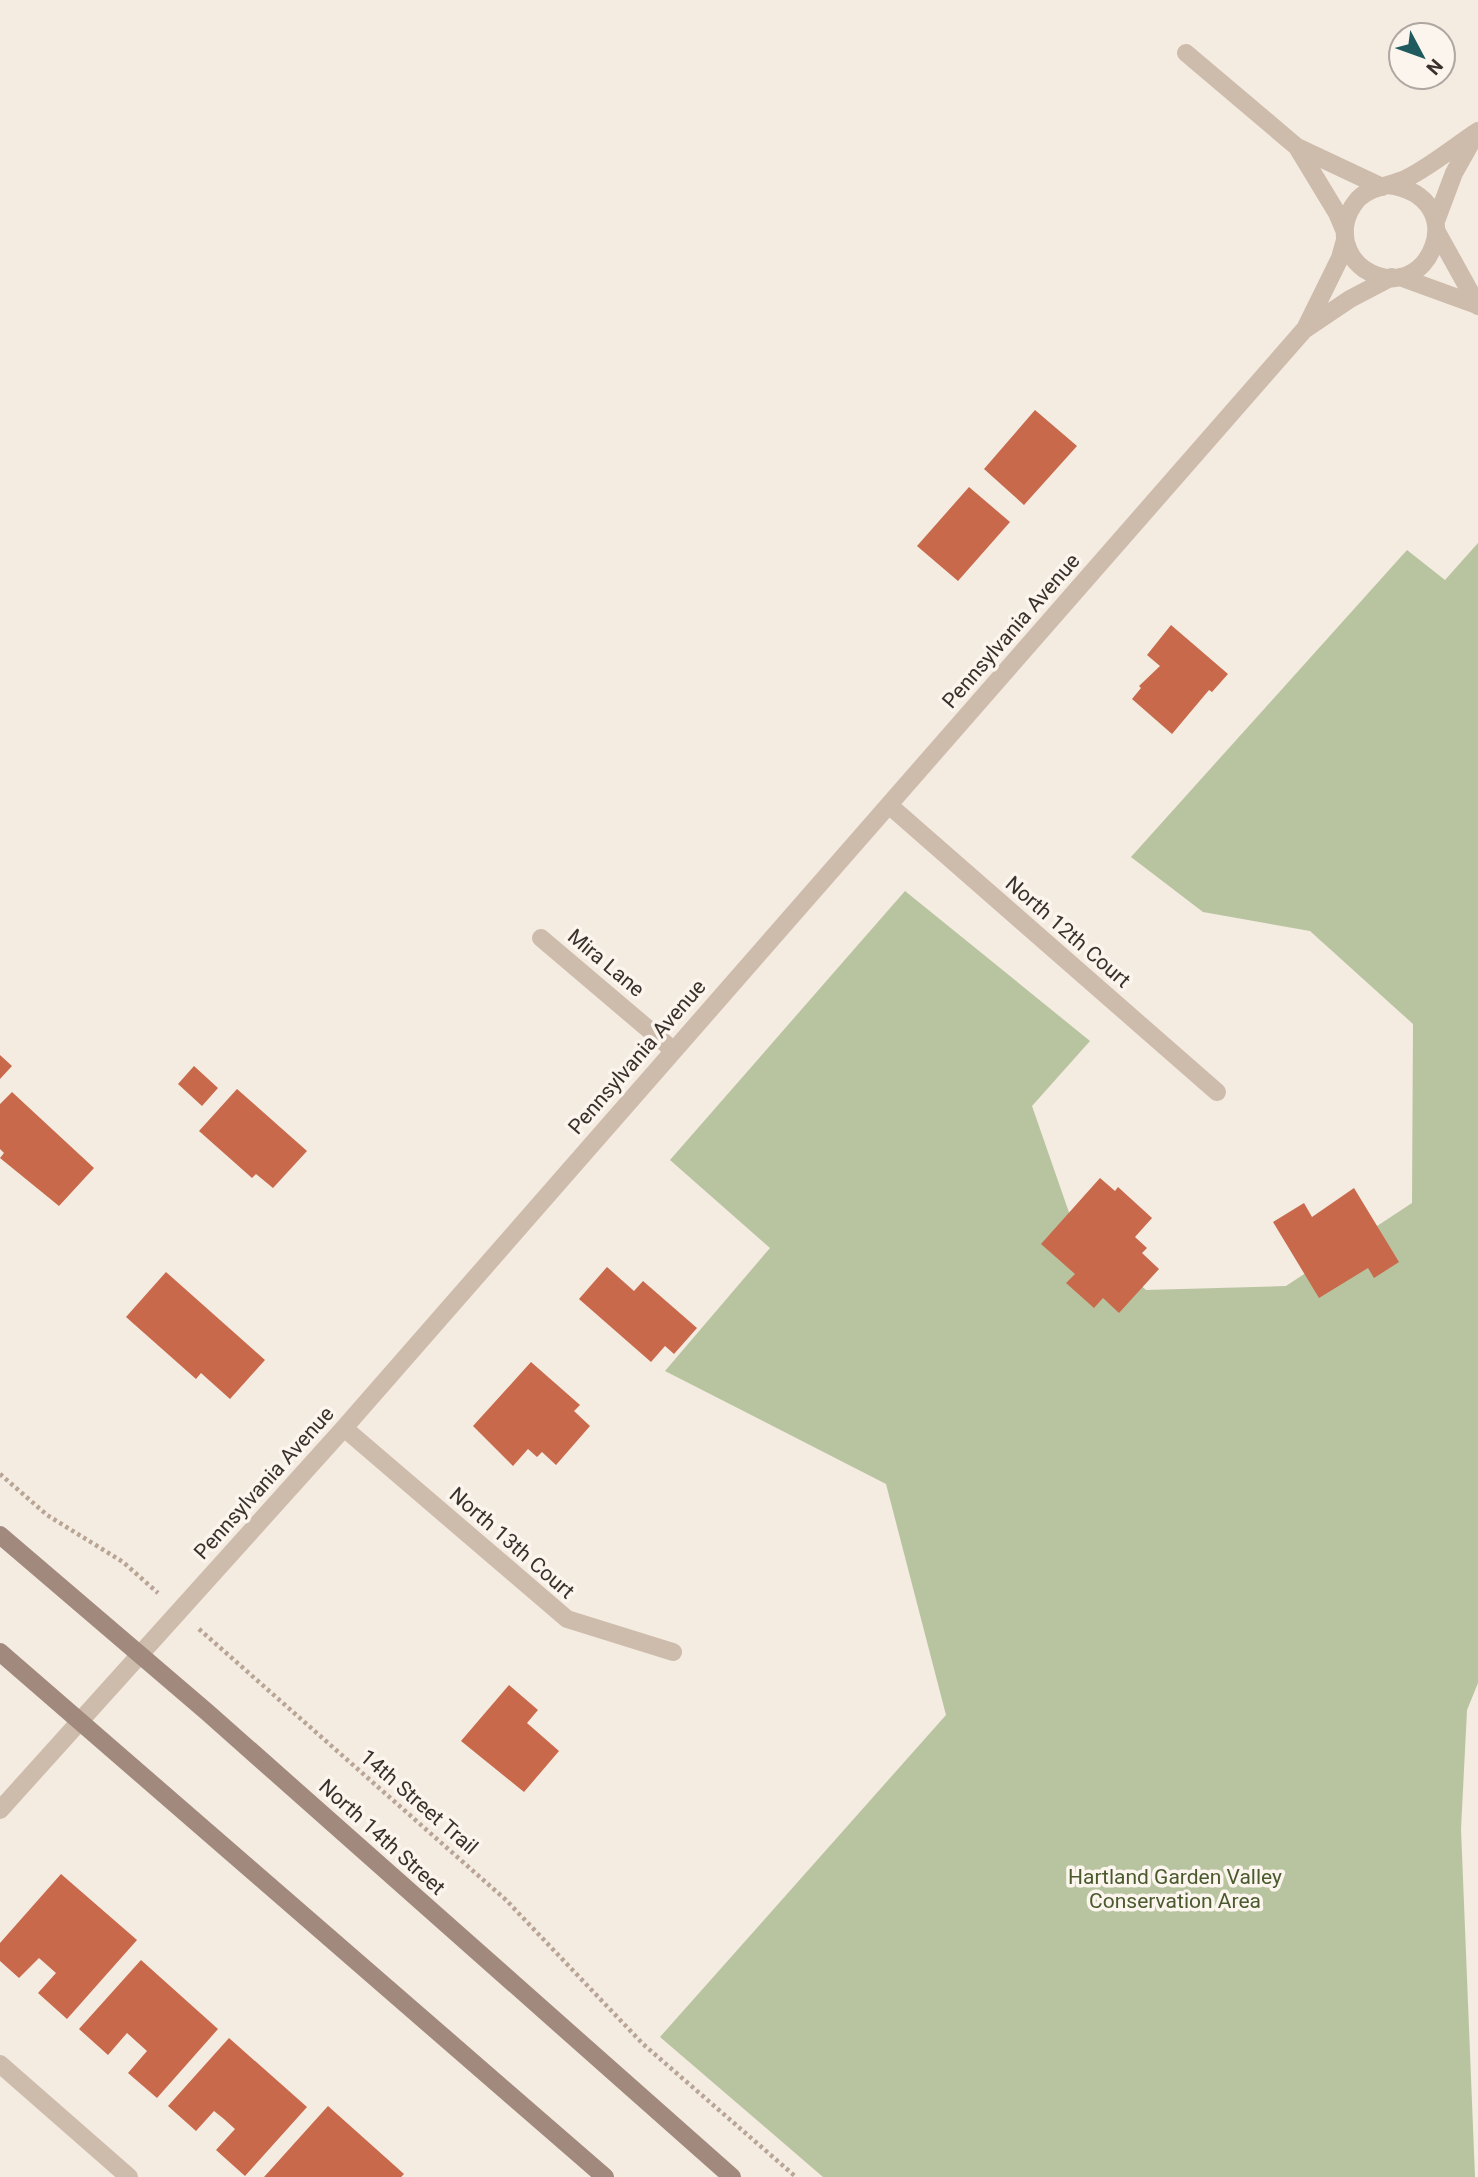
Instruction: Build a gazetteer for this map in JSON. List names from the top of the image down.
{
  "streets": {
    "main road": ["North 14th Street"],
    "street": [
      "Pennsylvania Avenue",
      "North 12th Court",
      "Mira Lane",
      "North 13th Court"
    ],
    "path": ["14th Street Trail"]
  },
  "crossings": [
    ["Pennsylvania Avenue", "North 12th Court"],
    ["Pennsylvania Avenue", "Mira Lane"],
    ["Pennsylvania Avenue", "North 13th Court"],
    ["Pennsylvania Avenue", "14th Street Trail"],
    ["Pennsylvania Avenue", "North 14th Street"]
  ],
  "parks": ["Hartland Garden Valley Conservation Area"],
  "north": "bottom right"
}
